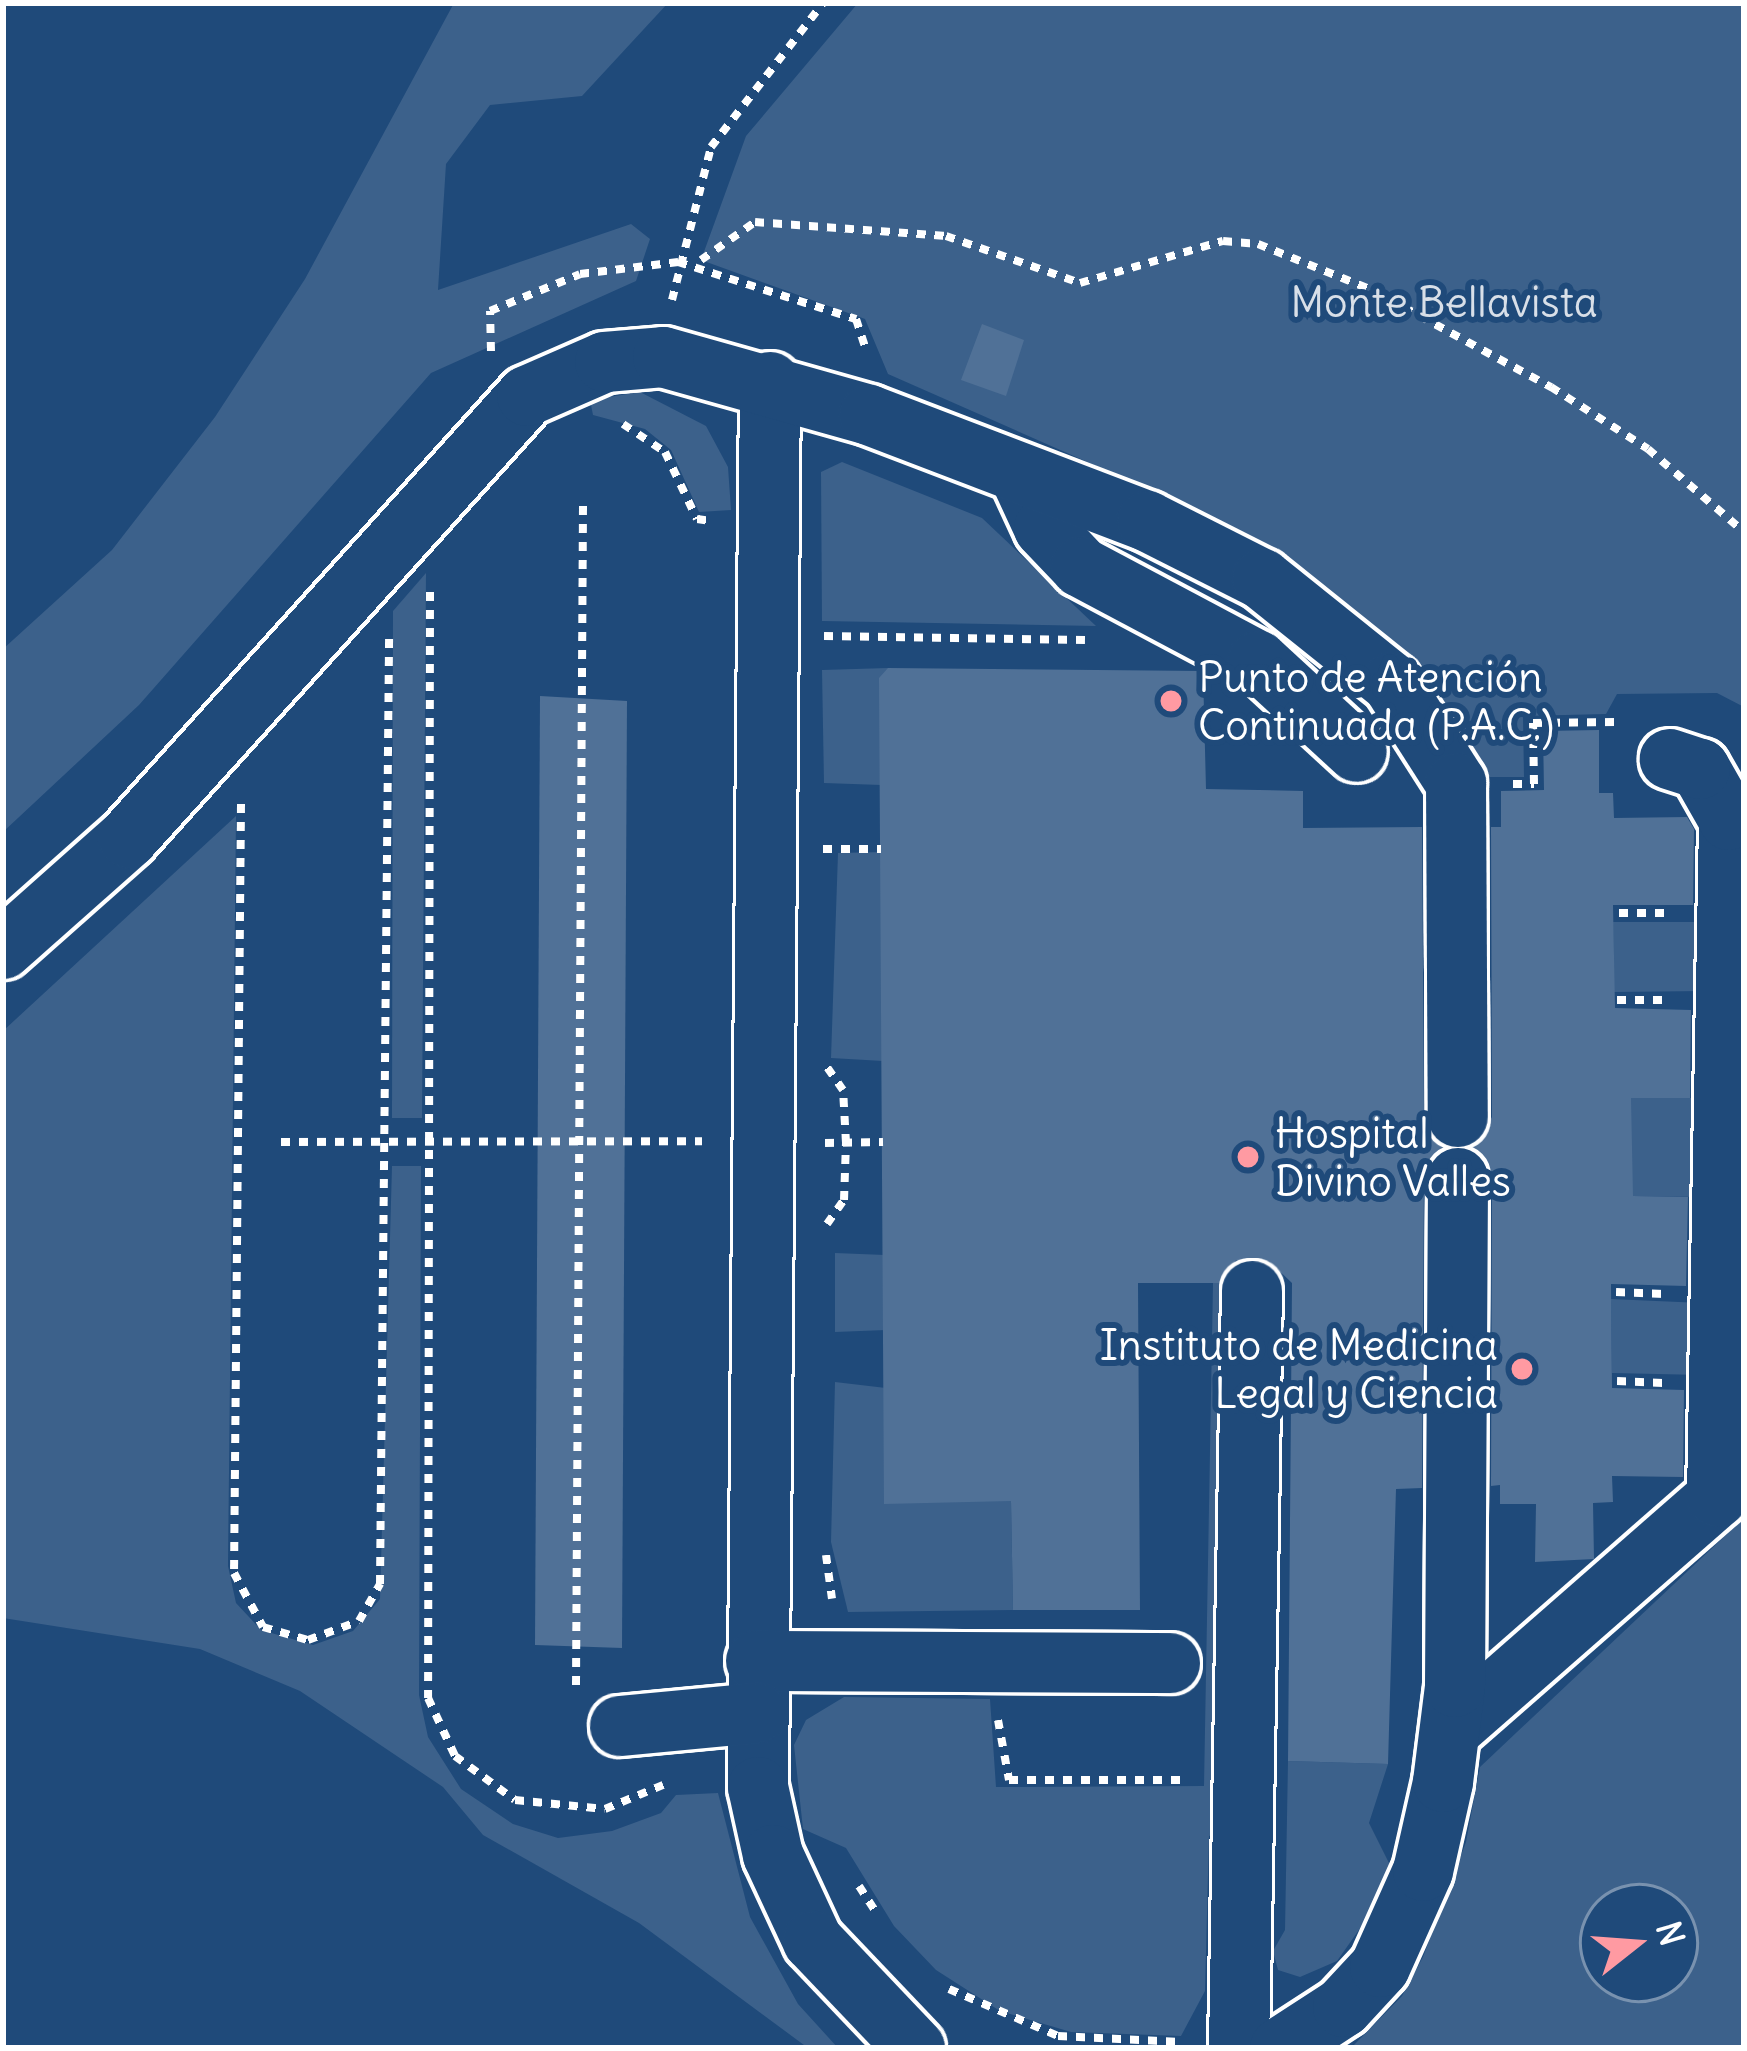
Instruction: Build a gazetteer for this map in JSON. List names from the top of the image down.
{
  "parks": ["Monte Bellavista"],
  "places": ["Punto de Atención Continuada (P.A.C.)", "Hospital Divino Valles", "Instituto de Medicina Legal y Ciencia"],
  "north": "right"
}
